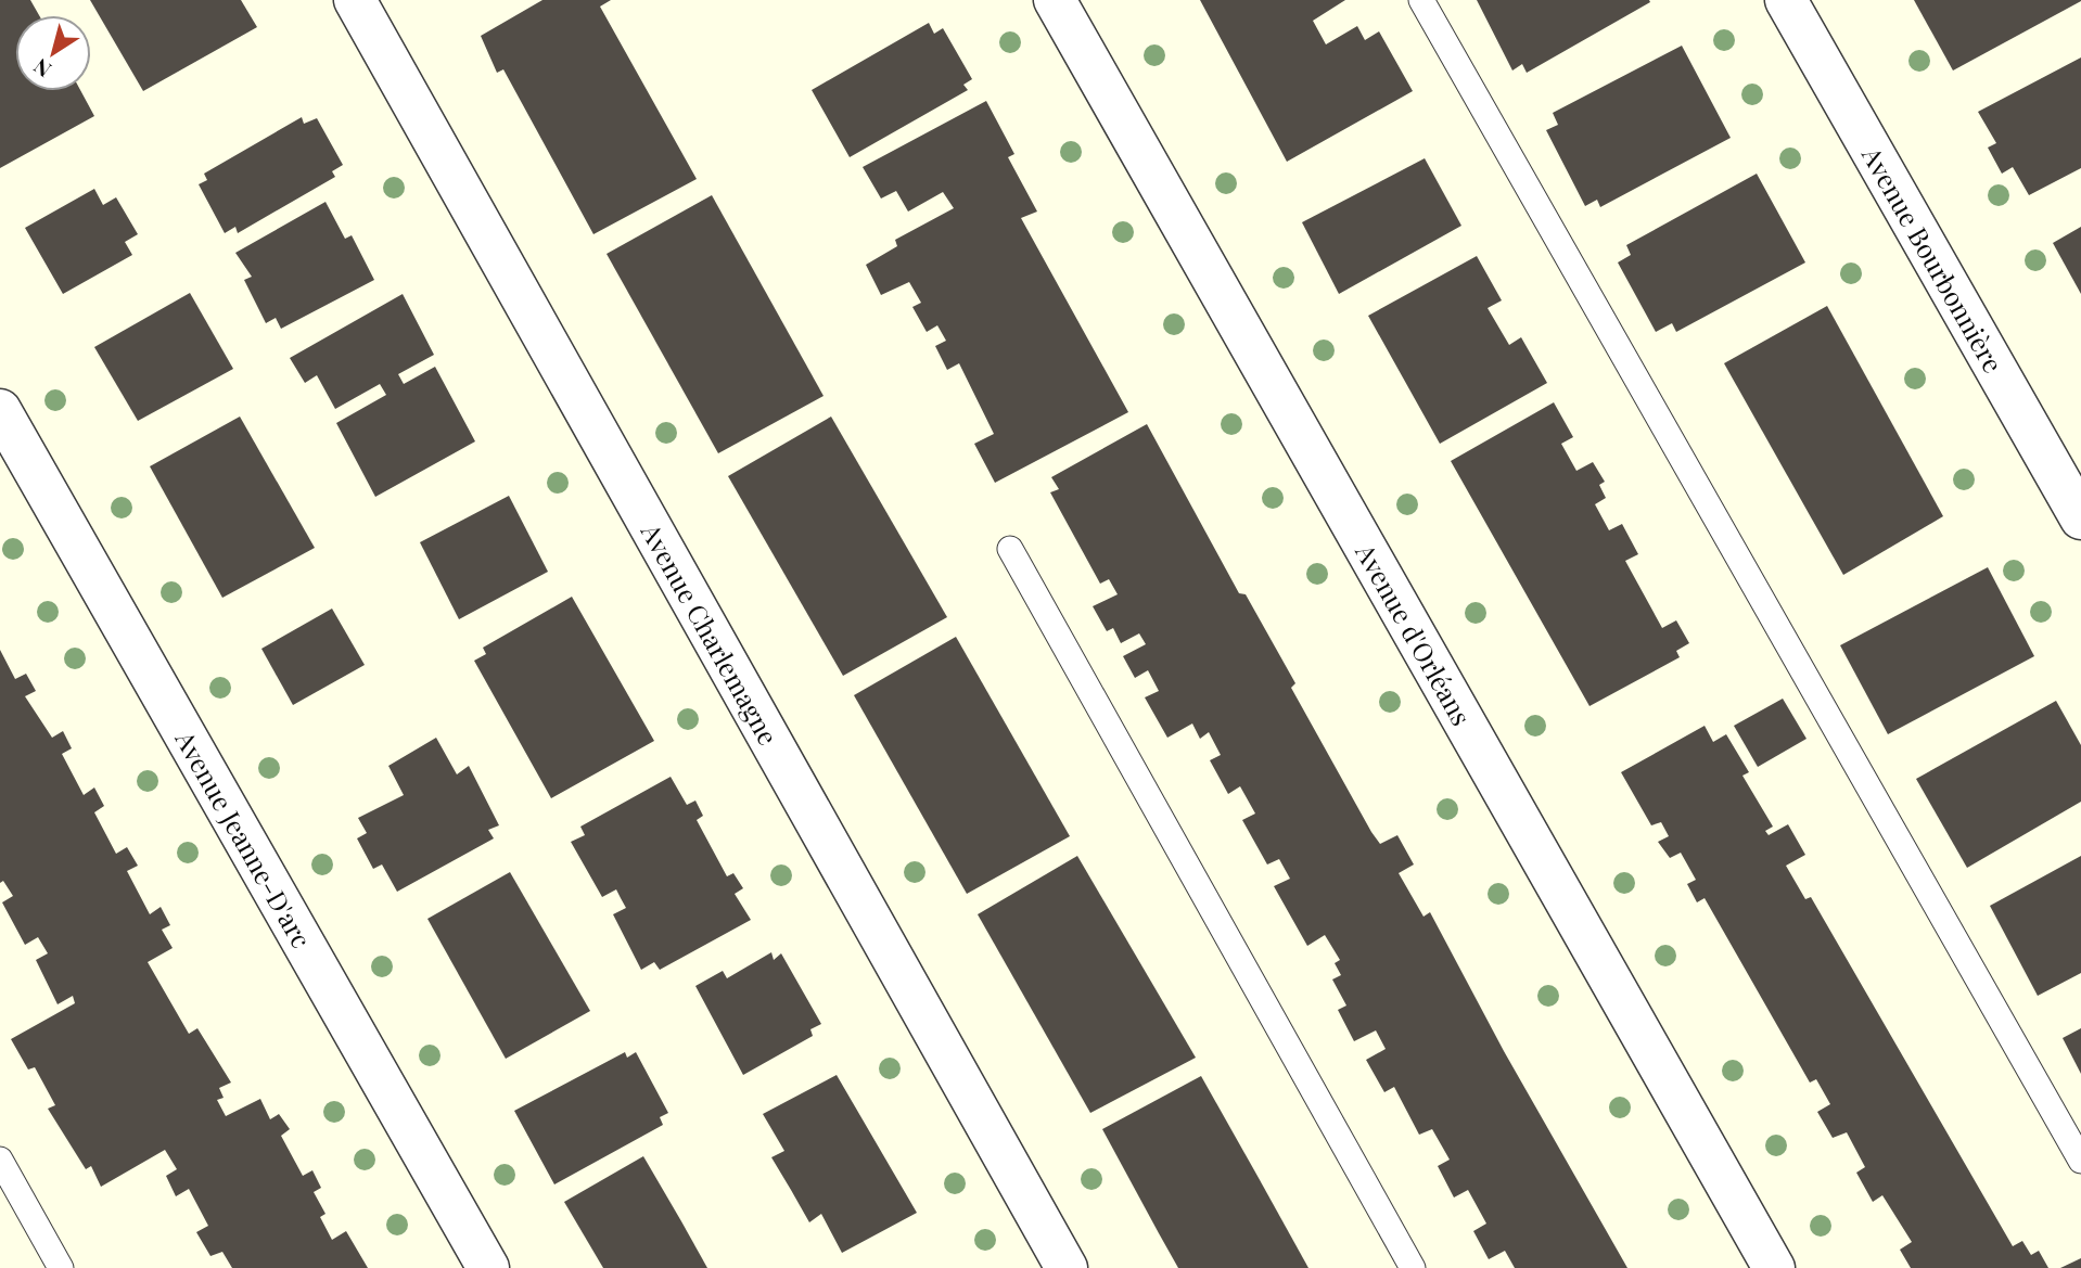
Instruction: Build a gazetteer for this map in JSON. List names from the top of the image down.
{
  "streets": {
    "street": [
      "Avenue Bourbonnière",
      "Avenue Charlemagne",
      "Avenue d'Orléans",
      "Avenue Jeanne-D'arc"
    ]
  },
  "north": "bottom left"
}
